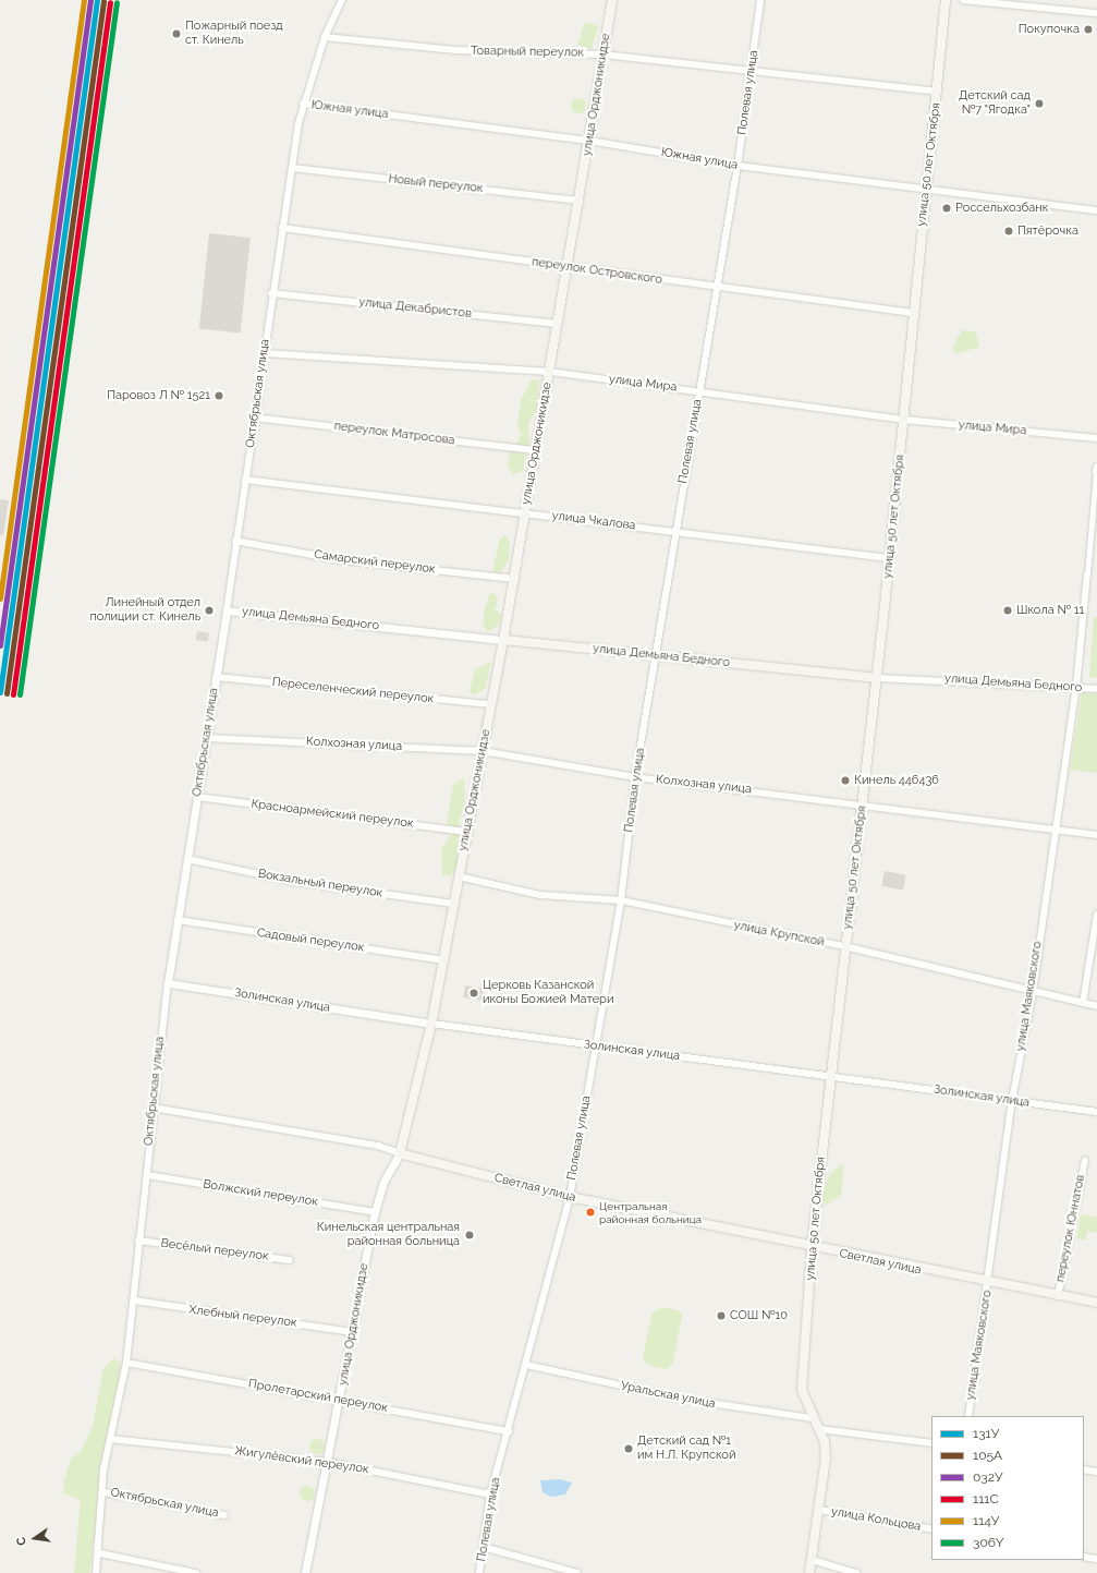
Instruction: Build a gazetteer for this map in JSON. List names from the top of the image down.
{
  "streets": {
    "main road": [
      "улица Орджоникидзе",
      "улица 50 лет Октября",
      "улица Демьяна Бедного",
      "Светлая улица"
    ],
    "street": [
      "Товарный переулок",
      "Полевая улица",
      "Южная улица",
      "Новый переулок",
      "переулок Островского",
      "улица Декабристов",
      "улица Мира",
      "Октябрьская улица",
      "переулок Матросова",
      "улица Чкалова",
      "Самарский переулок",
      "Переселенческий переулок",
      "Колхозная улица",
      "Красноармейский переулок",
      "Вокзальный переулок",
      "улица Крупской",
      "Садовый переулок",
      "улица Маяковского",
      "Золинская улица",
      "Волжский переулок",
      "переулок Юннатов",
      "Весёлый переулок",
      "Хлебный переулок",
      "Уральская улица",
      "Пролетарский переулок",
      "Жигулёвский переулок",
      "улица Кольцова"
    ]
  },
  "crossings": [
    ["Товарный переулок", "Полевая улица"],
    ["Товарный переулок", "улица Орджоникидзе"],
    ["Товарный переулок", "улица 50 лет Октября"],
    ["Товарный переулок", "Октябрьская улица"],
    ["Полевая улица", "Южная улица"],
    ["Полевая улица", "переулок Островского"],
    ["Полевая улица", "улица Мира"],
    ["Полевая улица", "улица Чкалова"],
    ["Полевая улица", "улица Демьяна Бедного"],
    ["Полевая улица", "Колхозная улица"],
    ["Полевая улица", "улица Крупской"],
    ["Полевая улица", "Золинская улица"],
    ["Полевая улица", "Светлая улица"],
    ["Полевая улица", "Уральская улица"],
    ["Полевая улица", "Пролетарский переулок"],
    ["Полевая улица", "Жигулёвский переулок"],
    ["улица Орджоникидзе", "Южная улица"],
    ["улица Орджоникидзе", "Новый переулок"],
    ["улица Орджоникидзе", "переулок Островского"],
    ["улица Орджоникидзе", "улица Декабристов"],
    ["улица Орджоникидзе", "улица Мира"],
    ["улица Орджоникидзе", "переулок Матросова"],
    ["улица Орджоникидзе", "улица Чкалова"],
    ["улица Орджоникидзе", "Самарский переулок"],
    ["улица Орджоникидзе", "улица Демьяна Бедного"],
    ["улица Орджоникидзе", "Переселенческий переулок"],
    ["улица Орджоникидзе", "Колхозная улица"],
    ["улица Орджоникидзе", "Красноармейский переулок"],
    ["улица Орджоникидзе", "Вокзальный переулок"],
    ["улица Орджоникидзе", "улица Крупской"],
    ["улица Орджоникидзе", "Садовый переулок"],
    ["улица Орджоникидзе", "Золинская улица"],
    ["улица Орджоникидзе", "Светлая улица"],
    ["улица Орджоникидзе", "Волжский переулок"],
    ["улица Орджоникидзе", "Хлебный переулок"],
    ["улица Орджоникидзе", "Пролетарский переулок"],
    ["улица Орджоникидзе", "Жигулёвский переулок"],
    ["Южная улица", "улица 50 лет Октября"],
    ["Южная улица", "Октябрьская улица"],
    ["улица 50 лет Октября", "переулок Островского"],
    ["улица 50 лет Октября", "улица Мира"],
    ["улица 50 лет Октября", "улица Чкалова"],
    ["улица 50 лет Октября", "улица Демьяна Бедного"],
    ["улица 50 лет Октября", "Колхозная улица"],
    ["улица 50 лет Октября", "улица Крупской"],
    ["улица 50 лет Октября", "Золинская улица"],
    ["улица 50 лет Октября", "Светлая улица"],
    ["улица 50 лет Октября", "Уральская улица"],
    ["улица 50 лет Октября", "улица Кольцова"],
    ["Новый переулок", "Октябрьская улица"],
    ["переулок Островского", "Октябрьская улица"],
    ["улица Декабристов", "Октябрьская улица"],
    ["улица Мира", "Октябрьская улица"],
    ["Октябрьская улица", "переулок Матросова"],
    ["Октябрьская улица", "улица Чкалова"],
    ["Октябрьская улица", "Самарский переулок"],
    ["Октябрьская улица", "улица Демьяна Бедного"],
    ["Октябрьская улица", "Переселенческий переулок"],
    ["Октябрьская улица", "Колхозная улица"],
    ["Октябрьская улица", "Красноармейский переулок"],
    ["Октябрьская улица", "Вокзальный переулок"],
    ["Октябрьская улица", "Садовый переулок"],
    ["Октябрьская улица", "Золинская улица"],
    ["Октябрьская улица", "Светлая улица"],
    ["Октябрьская улица", "Волжский переулок"],
    ["Октябрьская улица", "Весёлый переулок"],
    ["Октябрьская улица", "Хлебный переулок"],
    ["Октябрьская улица", "Пролетарский переулок"],
    ["Октябрьская улица", "Жигулёвский переулок"],
    ["улица Демьяна Бедного", "улица Маяковского"],
    ["Колхозная улица", "улица Маяковского"],
    ["улица Крупской", "улица Маяковского"],
    ["улица Маяковского", "Золинская улица"],
    ["улица Маяковского", "Светлая улица"],
    ["Светлая улица", "переулок Юннатов"]
  ],
  "places": [
    "Покупочка",
    "Пожарный поезд ст. Кинель",
    "Детский сад №7 \"Ягодка\"",
    "Россельхозбанк",
    "Пятёрочка",
    "Паровоз Л № 1521",
    "Линейный отдел полиции ст. Кинель",
    "Школа № 11",
    "Кинель 446436",
    "Церковь Казанской иконы Божией Матери",
    "Центральная районная больница",
    "Кинельская центральная районная больница",
    "СОШ №10",
    "Детский сад №1 им Н.Л. Крупской"
  ],
  "lines": [
    "transit line 131У",
    "transit line 032У",
    "transit line 114У",
    "transit line 105А",
    "transit line 111С",
    "transit line 306Y"
  ],
  "legend": [
    "131У",
    "105А",
    "032У",
    "111С",
    "114У",
    "306Y"
  ],
  "north": "left"
}
